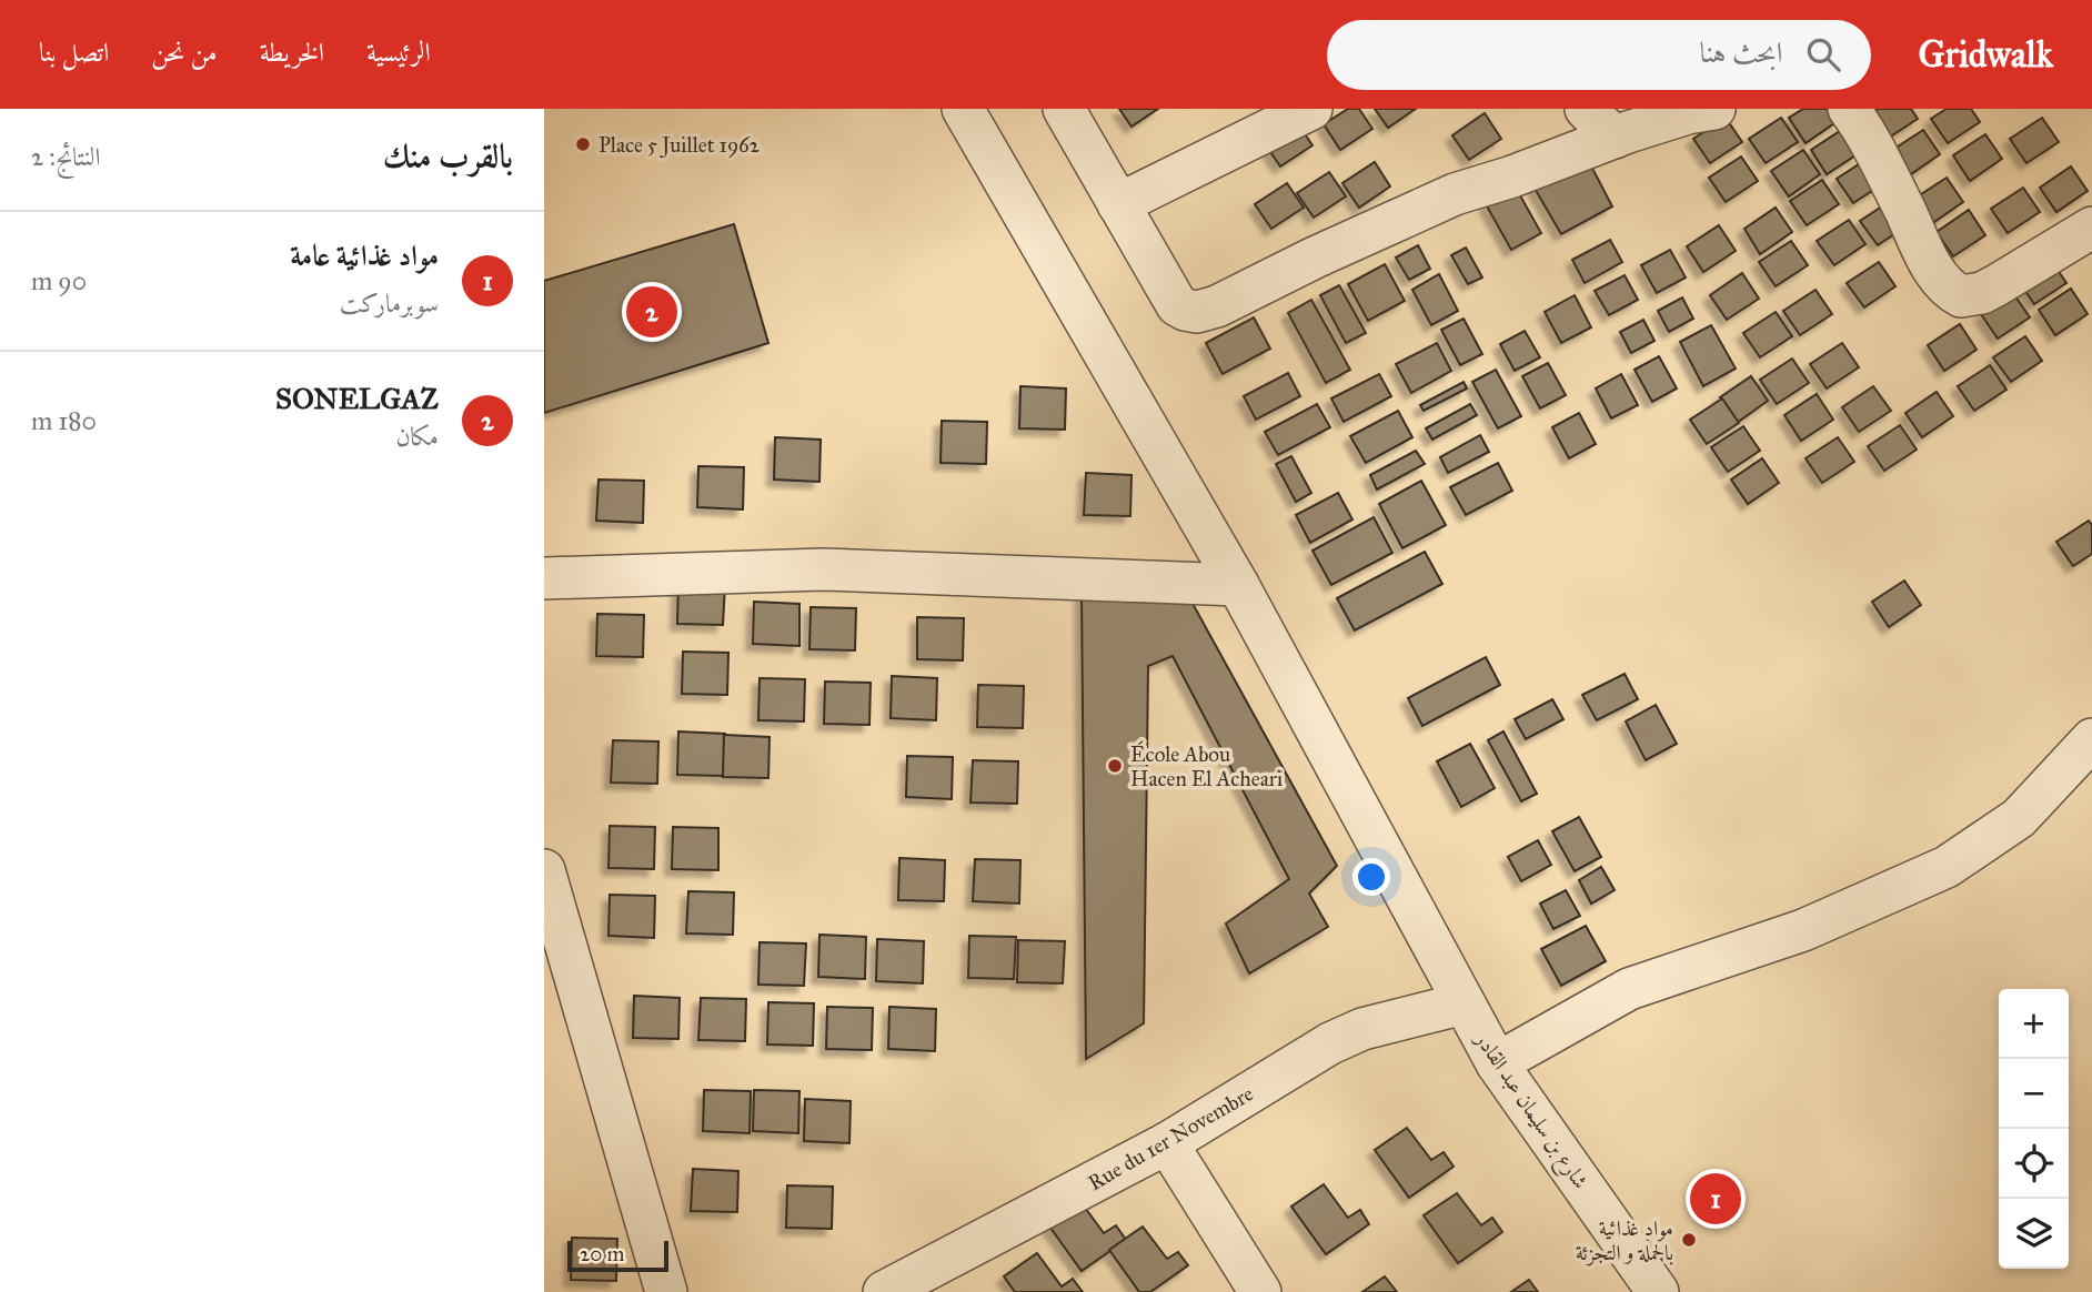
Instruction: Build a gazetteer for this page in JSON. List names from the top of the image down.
{
  "streets": {
    "street": ["شارع بن سليمان عبد القادر", "Rue du 1er Novembre"]
  },
  "crossings": [
    ["شارع بن سليمان عبد القادر", "Rue du 1er Novembre"]
  ],
  "places": ["Place 5 Juillet 1962", "École Abou Hacen El Acheari", "مواد غذائية بالجملة و التجزئة"],
  "scale_bar": "20 m",
  "page": {
    "header": "Gridwalk",
    "search": "ابحث هنا",
    "nav": [
      "الرئيسية",
      "الخريطة",
      "من نحن",
      "اتصل بنا"
    ],
    "heading": ["بالقرب منك", "النتائج: 2"],
    "list": [
      {
        "mark": "1",
        "name": "مواد غذائية عامة",
        "note": "سوبرماركت",
        "value": "90 m"
      },
      {
        "mark": "2",
        "name": "SONELGAZ",
        "note": "مكان",
        "value": "180 m"
      }
    ],
    "pins": ["2", "1"],
    "map_buttons": ["+", "−"],
    "scale": "20 m"
  }
}
